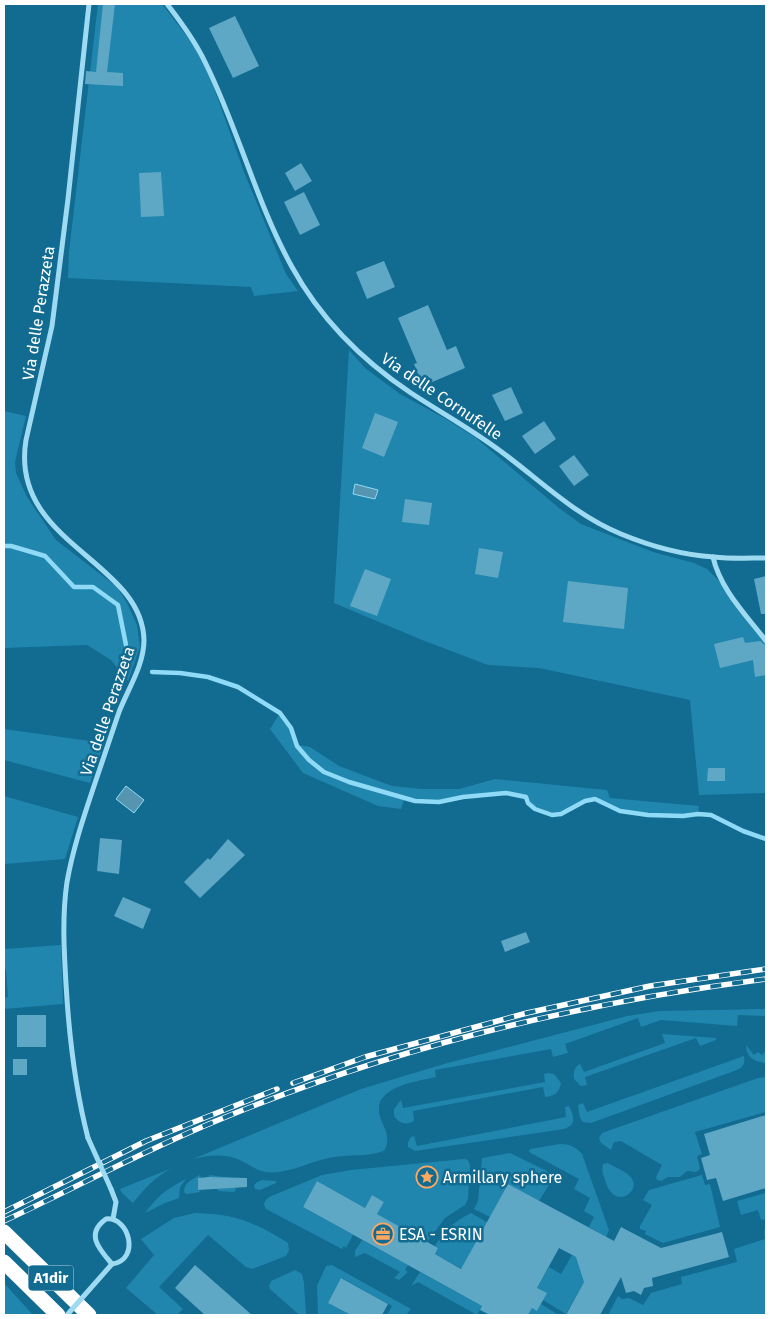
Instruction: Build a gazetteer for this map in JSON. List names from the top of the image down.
{
  "streets": {
    "highway": ["A1dir"],
    "street": ["Via delle Perazzeta", "Via delle Cornufelle"]
  },
  "places": {
    "place": ["Armillary sphere"],
    "office": ["ESA - ESRIN"]
  }
}
